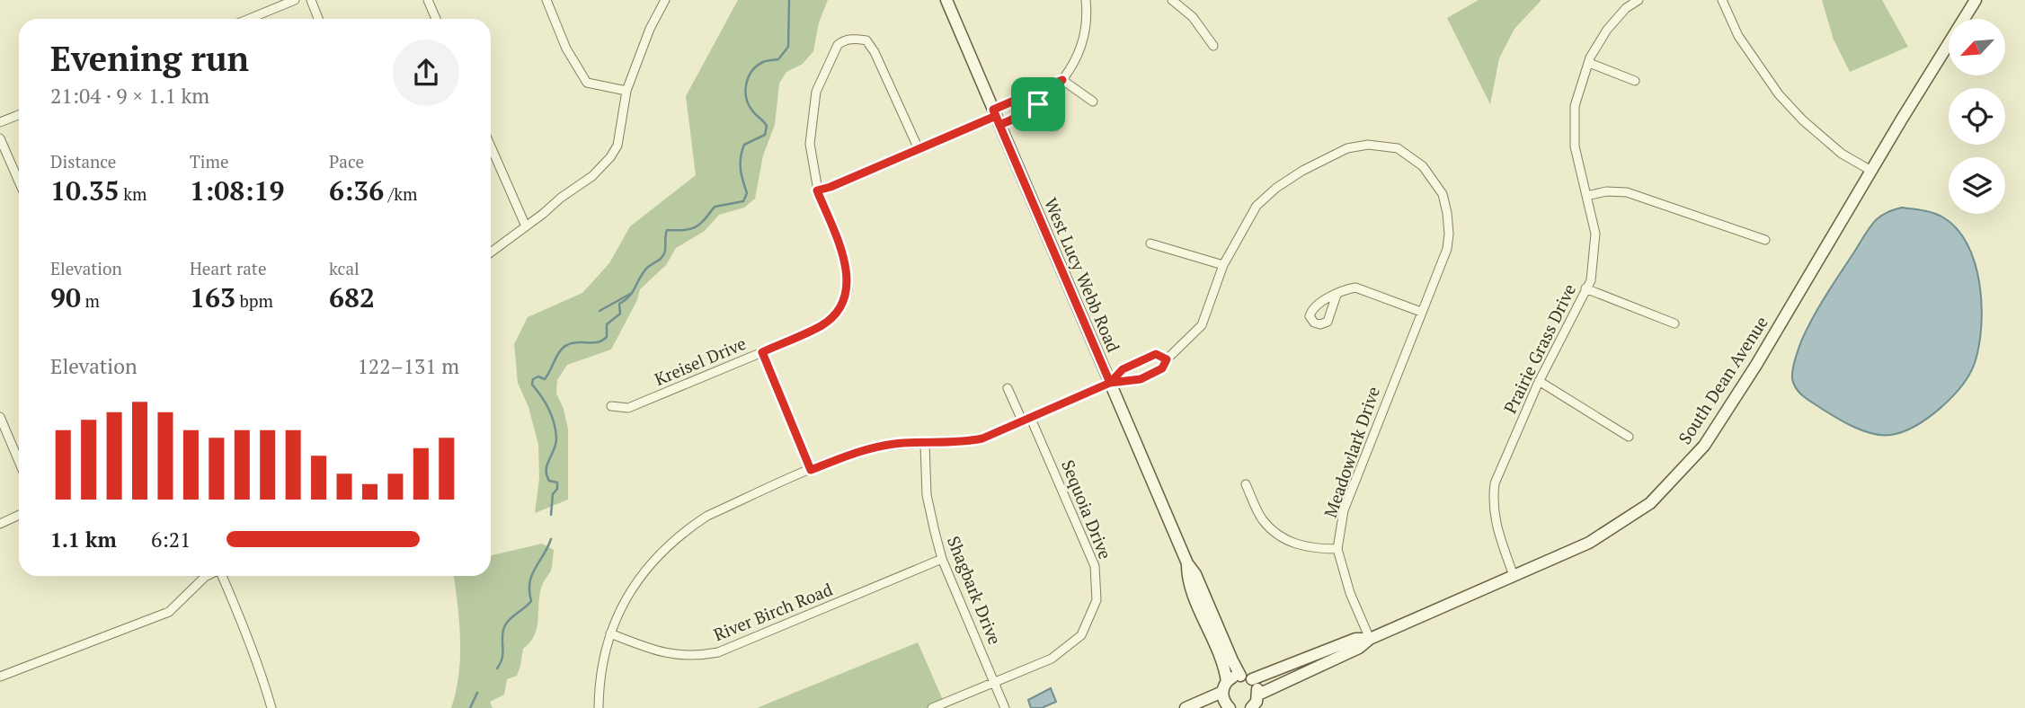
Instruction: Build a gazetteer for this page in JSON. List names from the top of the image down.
{
  "streets": {
    "street": [
      "West Lucy Webb Road",
      "Prairie Grass Drive",
      "Kreisel Drive",
      "South Dean Avenue",
      "Meadowlark Drive",
      "Sequoia Drive",
      "Shagbark Drive",
      "River Birch Road"
    ]
  },
  "crossings": [
    ["West Lucy Webb Road", "Meadowlark Drive"],
    ["Prairie Grass Drive", "South Dean Avenue"],
    ["South Dean Avenue", "Meadowlark Drive"],
    ["Sequoia Drive", "Shagbark Drive"],
    ["Shagbark Drive", "River Birch Road"]
  ],
  "north": "bottom left",
  "page": {
    "heading": ["Evening run", "21:04 · 9 × 1.1 km"],
    "stats": [
      ["Distance", "10.35 km"],
      ["Time", "1:08:19"],
      ["Pace", "6:36 /km"],
      ["Elevation", "90 m"],
      ["Heart rate", "163 bpm"],
      ["kcal", "682"]
    ],
    "chart": ["Elevation", "122–131 m"],
    "list": [
      {
        "name": "1.1 km",
        "note": "6:21"
      }
    ]
  }
}
